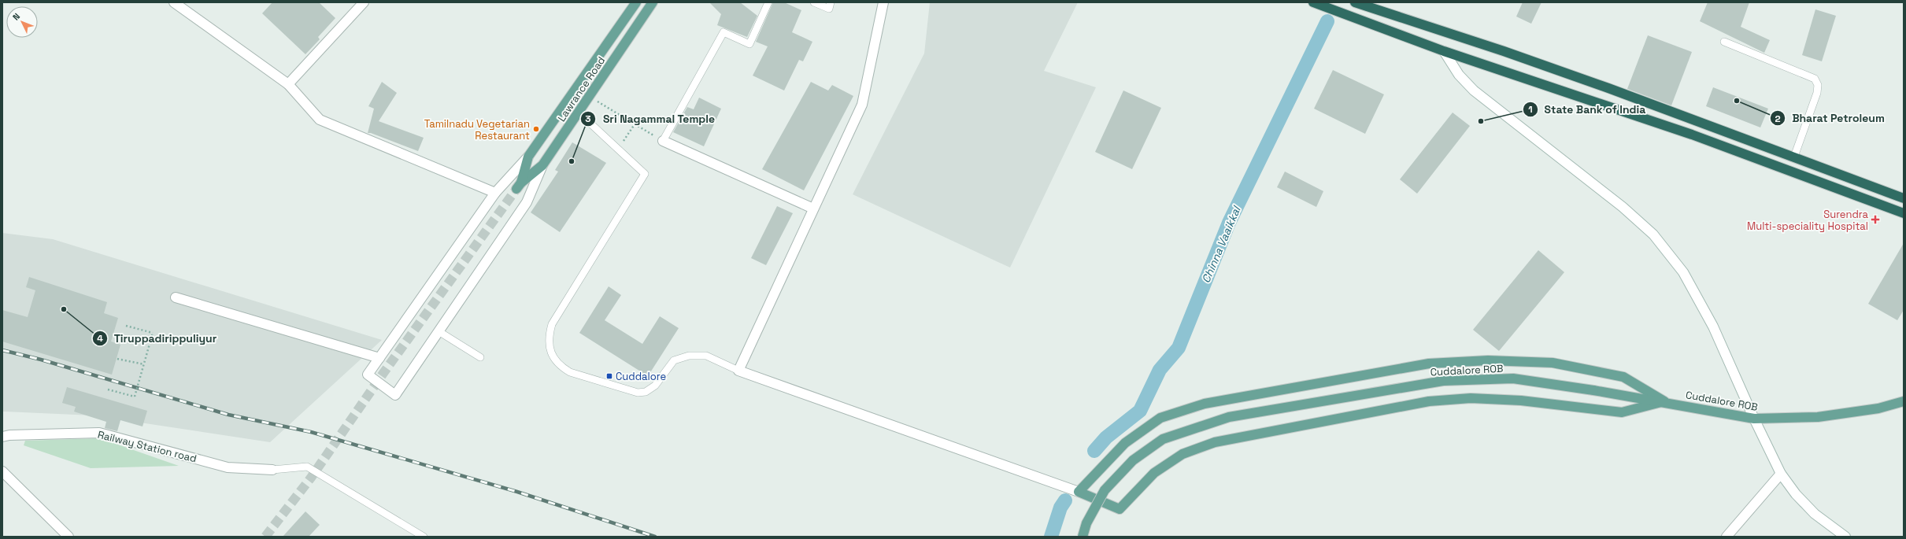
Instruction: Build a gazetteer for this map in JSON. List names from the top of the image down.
{
  "streets": {
    "main road": ["Lawrance Road", "Cuddalore ROB"],
    "street": ["Railway Station road"]
  },
  "water": ["Chinna Vaaikkal"],
  "places": {
    "other": [
      "Bharat Petroleum",
      "State Bank of India",
      "Tamilnadu Vegetarian Restaurant",
      "Sri Nagammal Temple",
      "Tiruppadirippuliyur"
    ],
    "health": ["Surendra Multi-speciality Hospital"],
    "transit": ["Cuddalore"]
  },
  "north": "top left"
}
